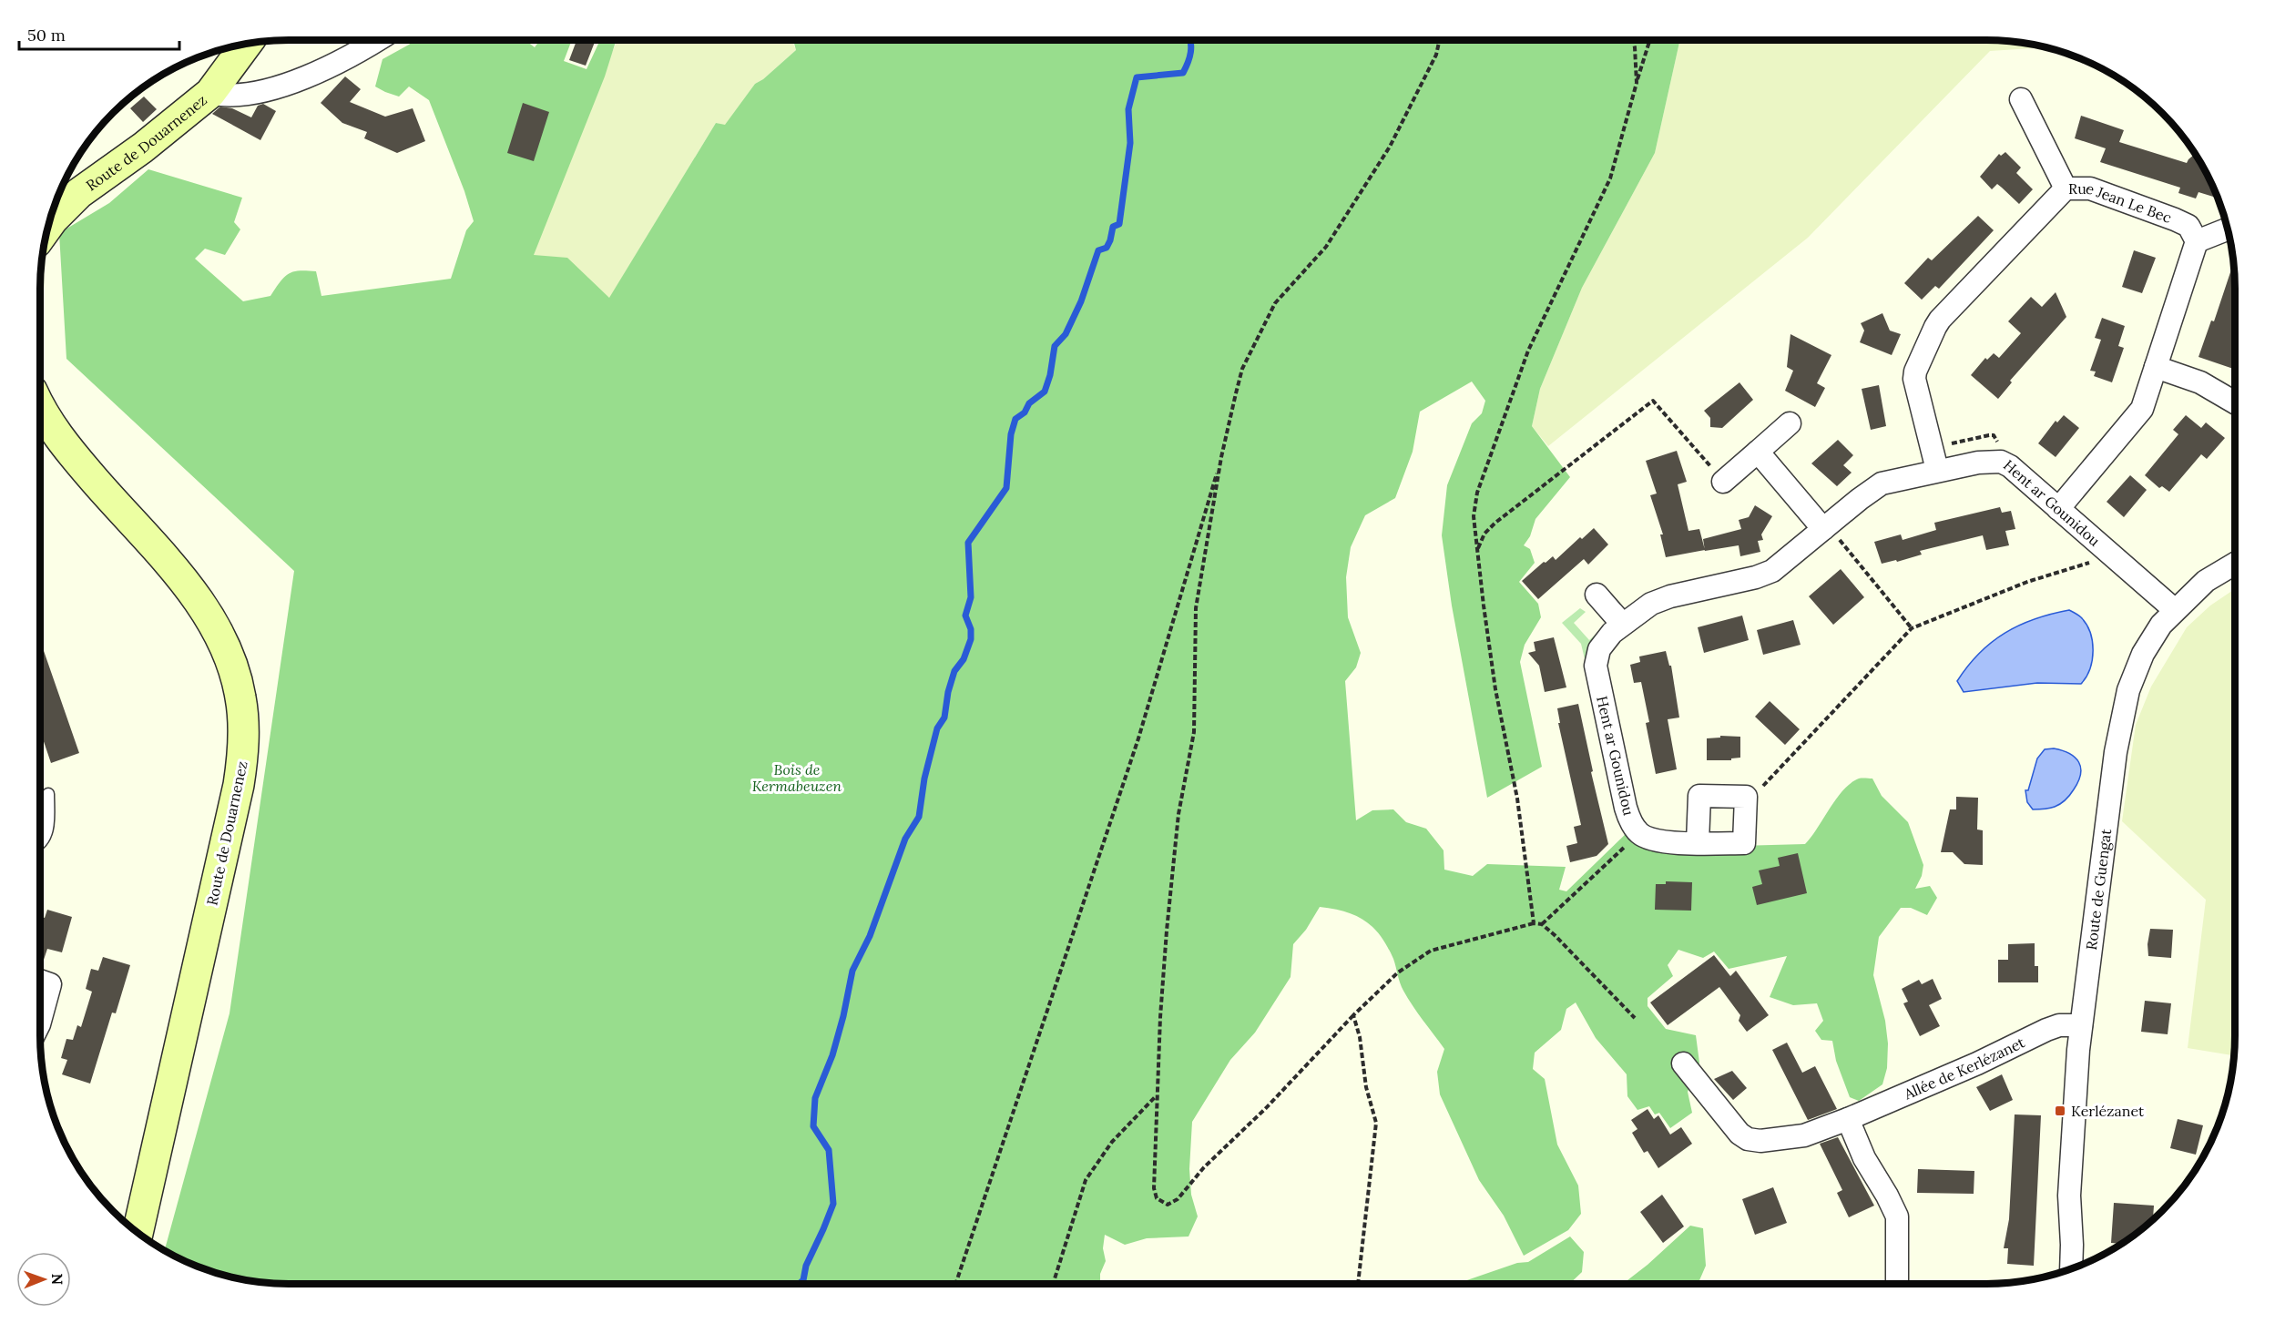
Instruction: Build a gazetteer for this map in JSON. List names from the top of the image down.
{
  "streets": {
    "main road": ["Route de Douarnenez"],
    "street": [
      "Rue Jean Le Bec",
      "Hent ar Gounidou",
      "Route de Guengat",
      "Allée de Kerlézanet"
    ]
  },
  "crossings": [
    ["Rue Jean Le Bec", "Hent ar Gounidou"],
    ["Hent ar Gounidou", "Route de Guengat"],
    ["Route de Guengat", "Allée de Kerlézanet"]
  ],
  "parks": ["Bois de Kermabeuzen"],
  "places": {
    "transit": ["Kerlézanet"]
  },
  "scale_bar": "50 m",
  "north": "right"
}
